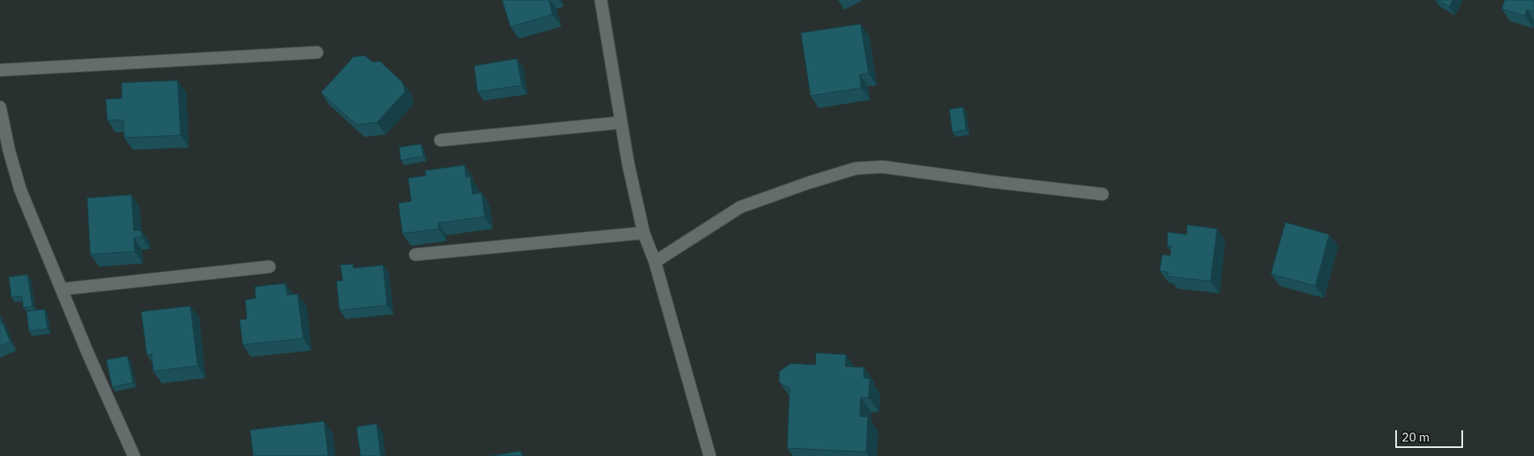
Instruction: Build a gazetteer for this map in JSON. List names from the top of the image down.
{
  "scale_bar": "20 m"
}
